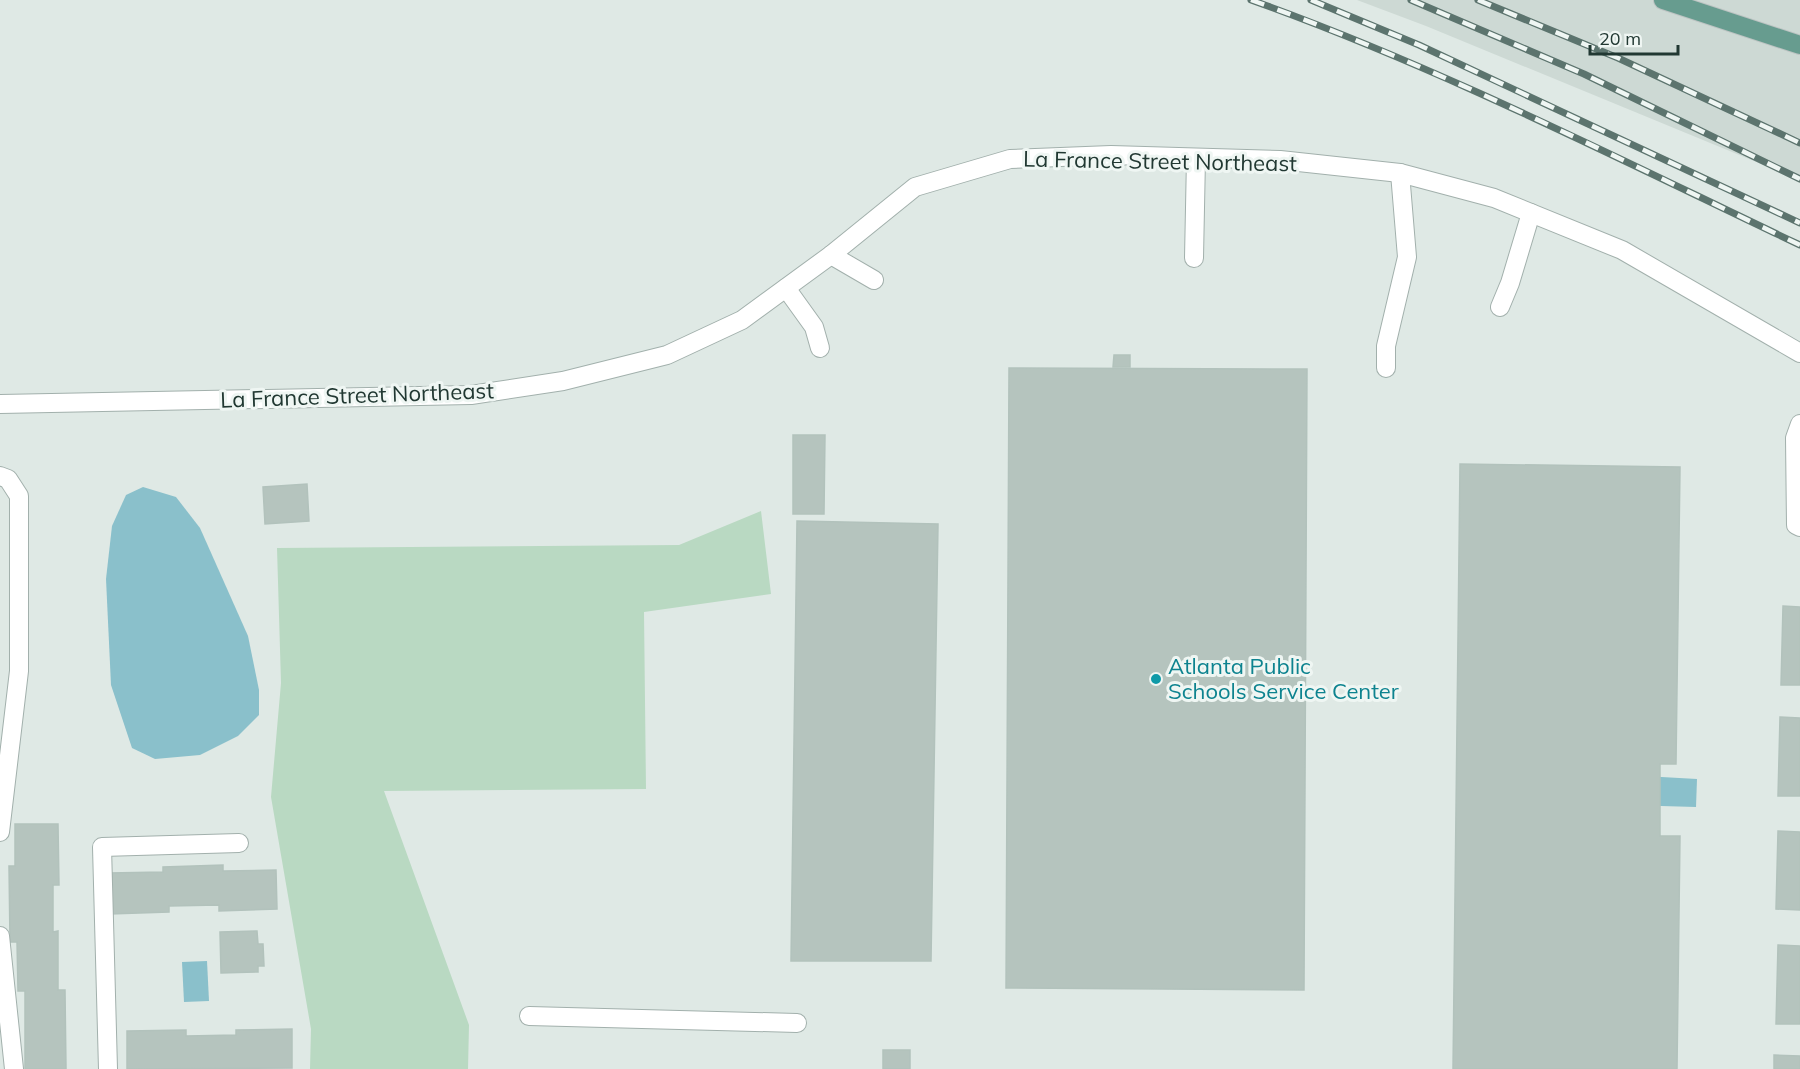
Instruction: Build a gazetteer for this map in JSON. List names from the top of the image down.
{
  "streets": {
    "street": ["La France Street Northeast"]
  },
  "places": ["Atlanta Public Schools Service Center"],
  "scale_bar": "20 m"
}
